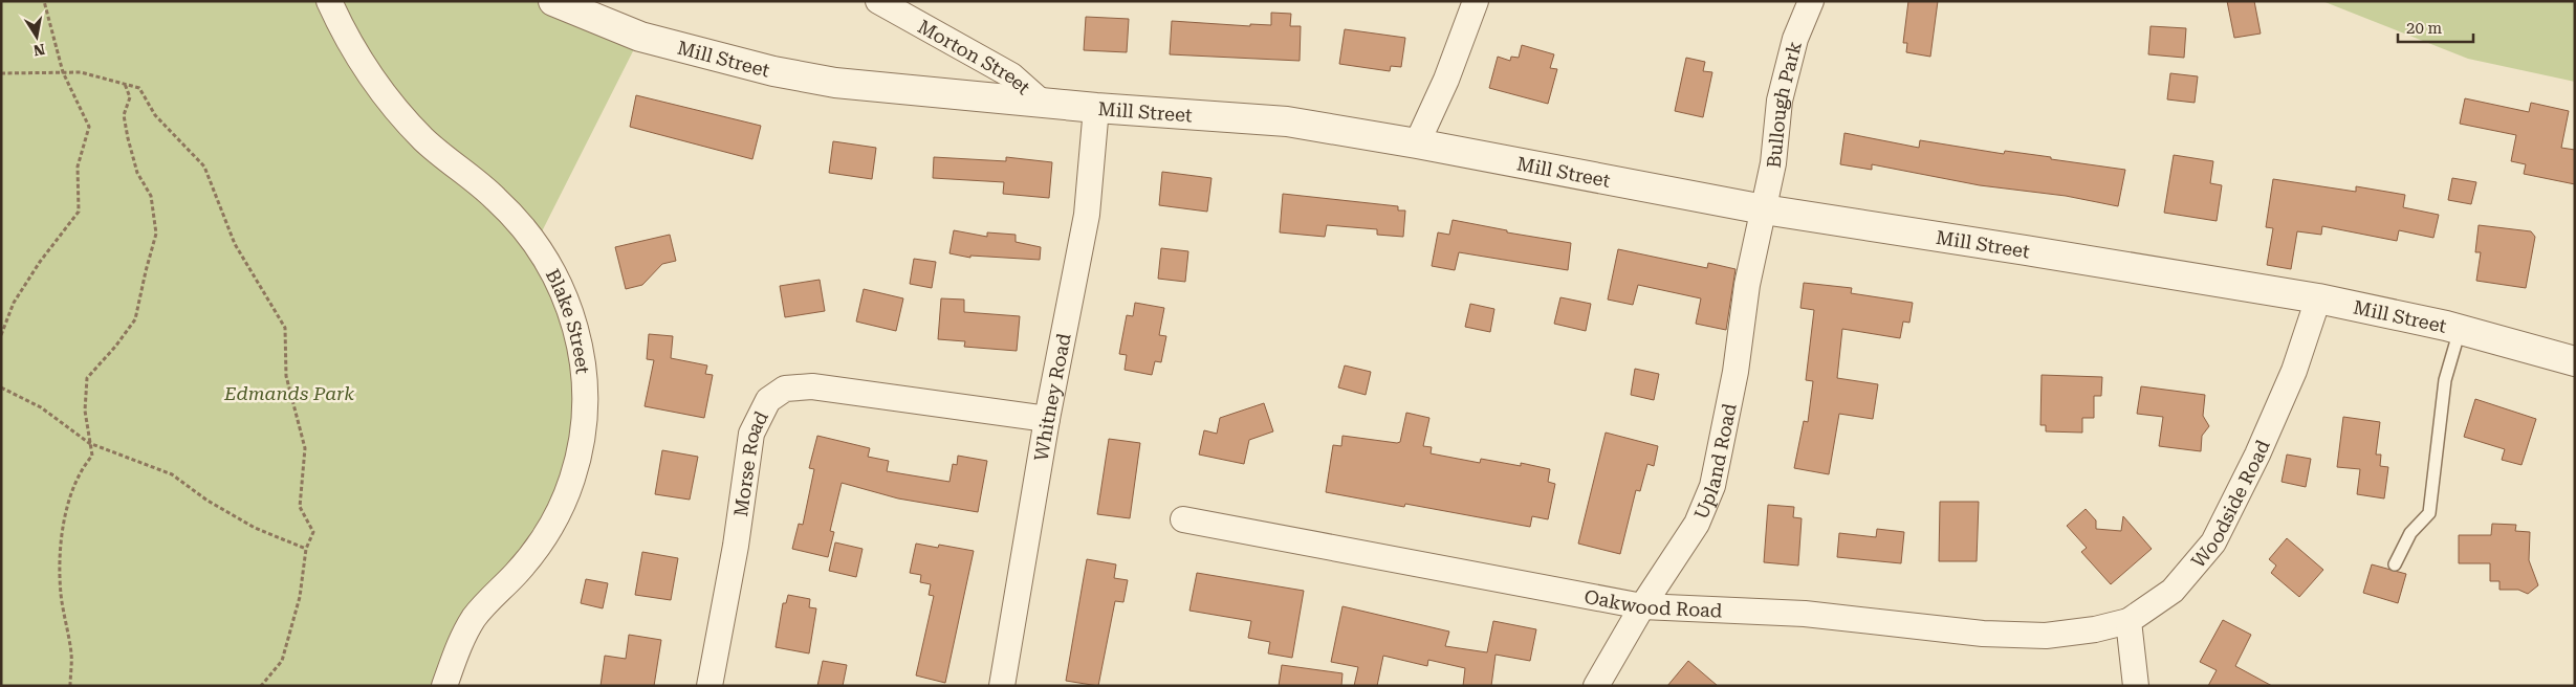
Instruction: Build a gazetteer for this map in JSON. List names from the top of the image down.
{
  "streets": {
    "street": [
      "Morton Street",
      "Mill Street",
      "Bullough Park",
      "Blake Street",
      "Whitney Road",
      "Upland Road",
      "Morse Road",
      "Woodside Road",
      "Oakwood Road"
    ]
  },
  "crossings": [
    ["Morton Street", "Mill Street"],
    ["Mill Street", "Bullough Park"],
    ["Mill Street", "Whitney Road"],
    ["Mill Street", "Upland Road"],
    ["Mill Street", "Woodside Road"],
    ["Bullough Park", "Upland Road"],
    ["Whitney Road", "Morse Road"],
    ["Upland Road", "Oakwood Road"],
    ["Woodside Road", "Oakwood Road"]
  ],
  "parks": ["Edmands Park"],
  "scale_bar": "20 m",
  "north": "bottom"
}
